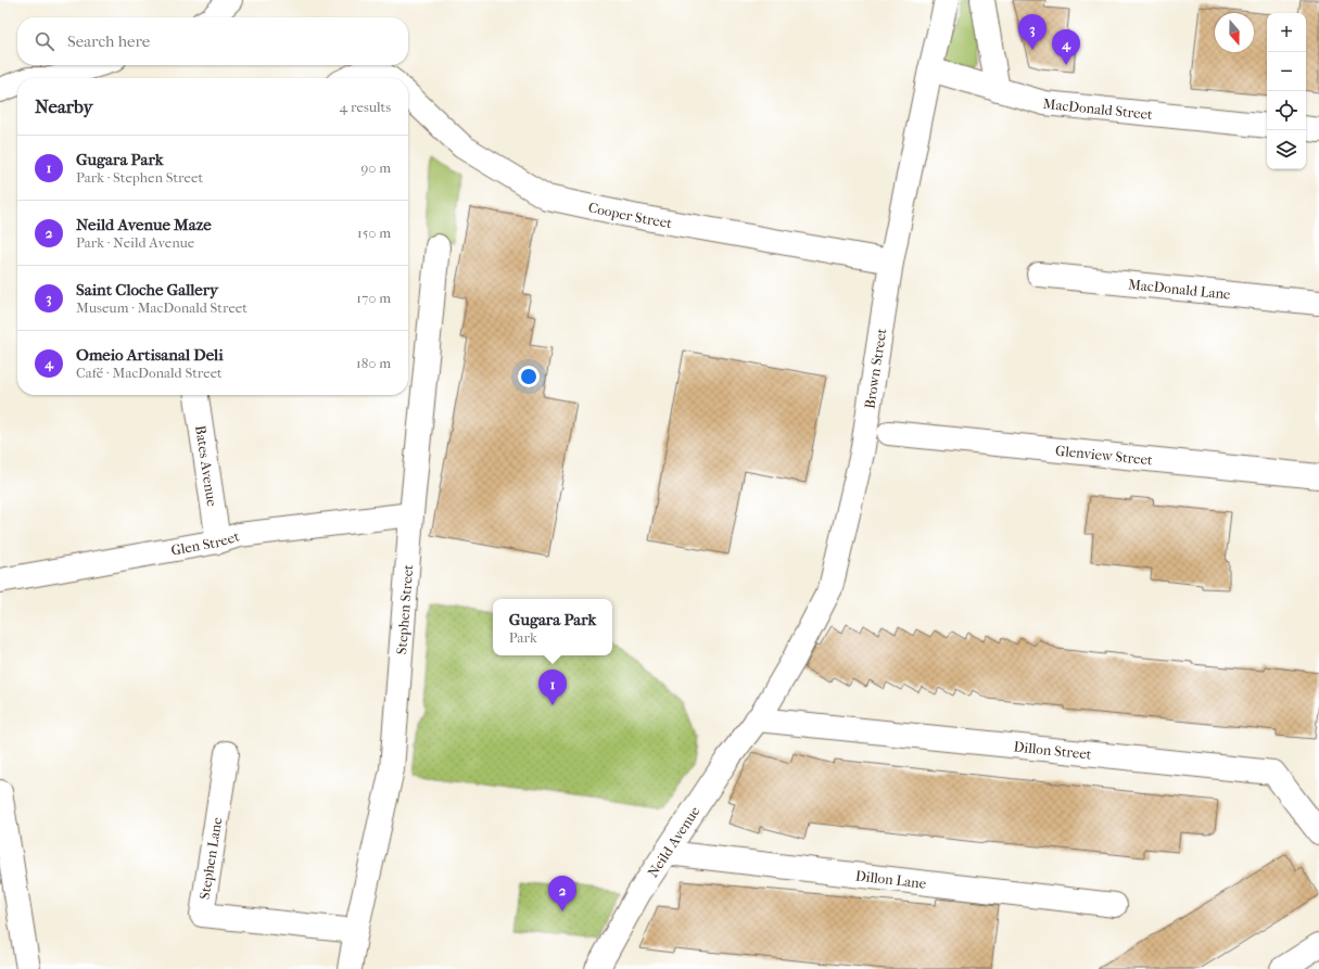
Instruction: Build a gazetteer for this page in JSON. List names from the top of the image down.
{
  "streets": {
    "street": [
      "MacDonald Street",
      "Cooper Street",
      "MacDonald Lane",
      "Brown Street",
      "Glenview Street",
      "Bates Avenue",
      "Glen Street",
      "Stephen Street",
      "Dillon Street",
      "Neild Avenue",
      "Stephen Lane",
      "Dillon Lane"
    ]
  },
  "crossings": [
    ["MacDonald Street", "Brown Street"],
    ["Cooper Street", "Brown Street"],
    ["Brown Street", "Dillon Street"],
    ["Brown Street", "Neild Avenue"],
    ["Bates Avenue", "Glen Street"],
    ["Glen Street", "Stephen Street"],
    ["Stephen Street", "Stephen Lane"],
    ["Dillon Street", "Neild Avenue"],
    ["Neild Avenue", "Dillon Lane"]
  ],
  "north": "bottom",
  "page": {
    "map_buttons": ["+", "−"],
    "pins": [
      "3",
      "4",
      "1",
      "2"
    ],
    "search": "Search here",
    "heading": ["Nearby", "4 results"],
    "list": [
      {
        "mark": "1",
        "name": "Gugara Park",
        "note": "Park · Stephen Street",
        "value": "90 m"
      },
      {
        "mark": "2",
        "name": "Neild Avenue Maze",
        "note": "Park · Neild Avenue",
        "value": "150 m"
      },
      {
        "mark": "3",
        "name": "Saint Cloche Gallery",
        "note": "Museum · MacDonald Street",
        "value": "170 m"
      },
      {
        "mark": "4",
        "name": "Omeio Artisanal Deli",
        "note": "Café · MacDonald Street",
        "value": "180 m"
      }
    ],
    "popup": ["Gugara Park", "Park"]
  }
}
